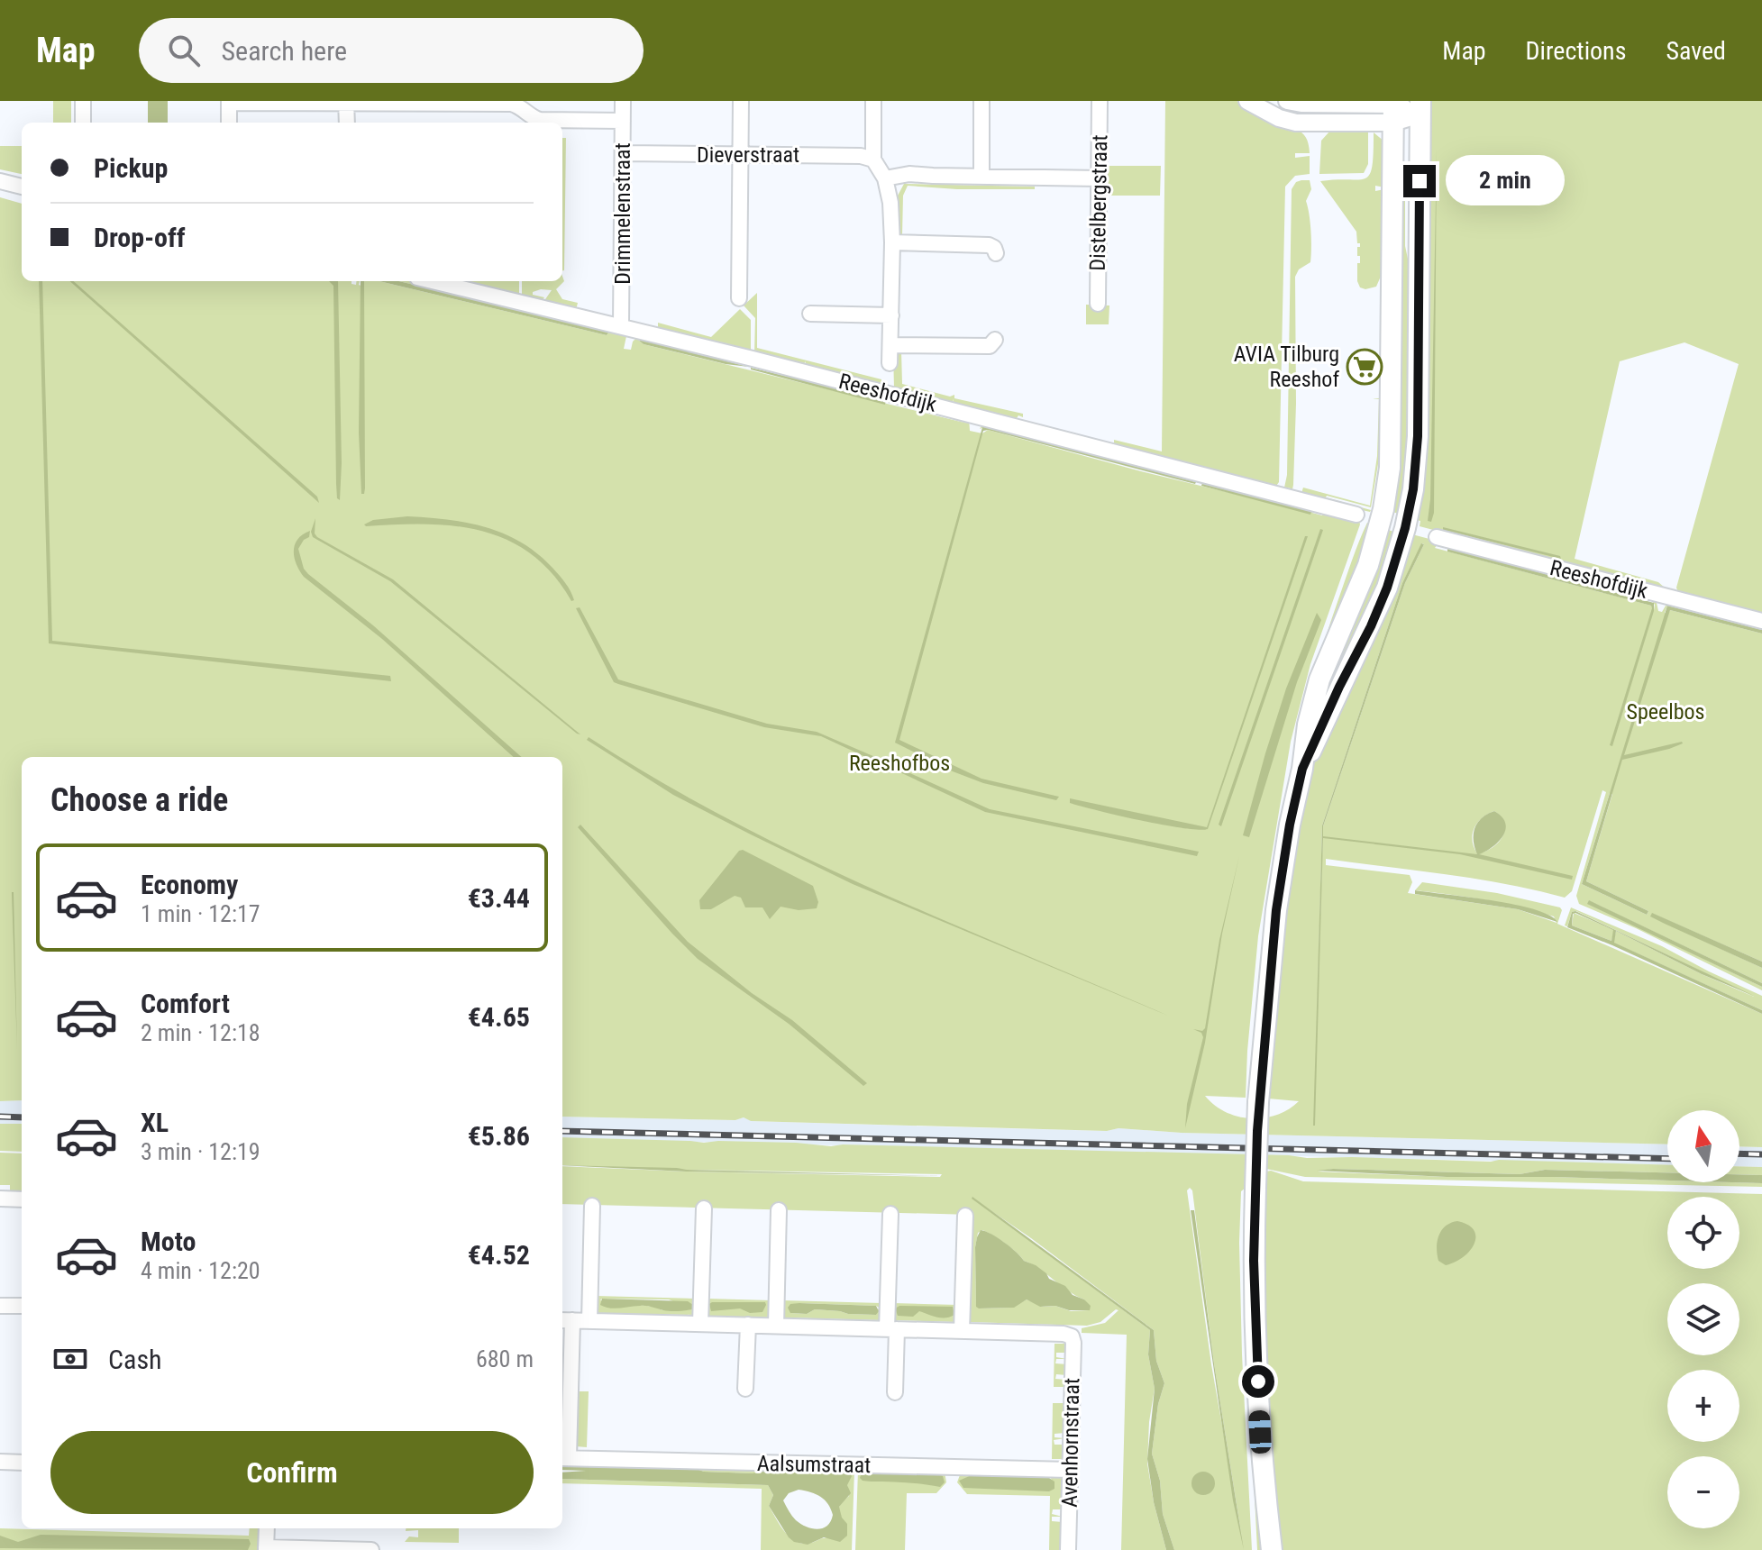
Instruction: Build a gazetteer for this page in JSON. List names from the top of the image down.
{
  "streets": {
    "street": [
      "Dieverstraat",
      "Distelbergstraat",
      "Drimmelenstraat",
      "Reeshofdijk",
      "Avenhornstraat",
      "Aalsumstraat"
    ]
  },
  "crossings": [
    ["Dieverstraat", "Drimmelenstraat"],
    ["Drimmelenstraat", "Reeshofdijk"],
    ["Avenhornstraat", "Aalsumstraat"]
  ],
  "parks": ["Speelbos", "Reeshofbos"],
  "places": {
    "supermarket": ["AVIA Tilburg Reeshof"]
  },
  "north": "top",
  "page": {
    "header": "Map",
    "search": "Search here",
    "nav": ["Map", "Directions", "Saved"],
    "banner": ["Pickup", "Drop-off"],
    "bubble": "2 min",
    "heading": "Choose a ride",
    "list": [
      {
        "name": "Economy",
        "note": "1 min · 12:17",
        "value": "€3.44"
      },
      {
        "name": "Comfort",
        "note": "2 min · 12:18",
        "value": "€4.65"
      },
      {
        "name": "XL",
        "note": "3 min · 12:19",
        "value": "€5.86"
      },
      {
        "name": "Moto",
        "note": "4 min · 12:20",
        "value": "€4.52"
      }
    ],
    "map_buttons": ["+", "−"],
    "pay": ["Cash", "680 m"],
    "buttons": "Confirm"
  }
}
